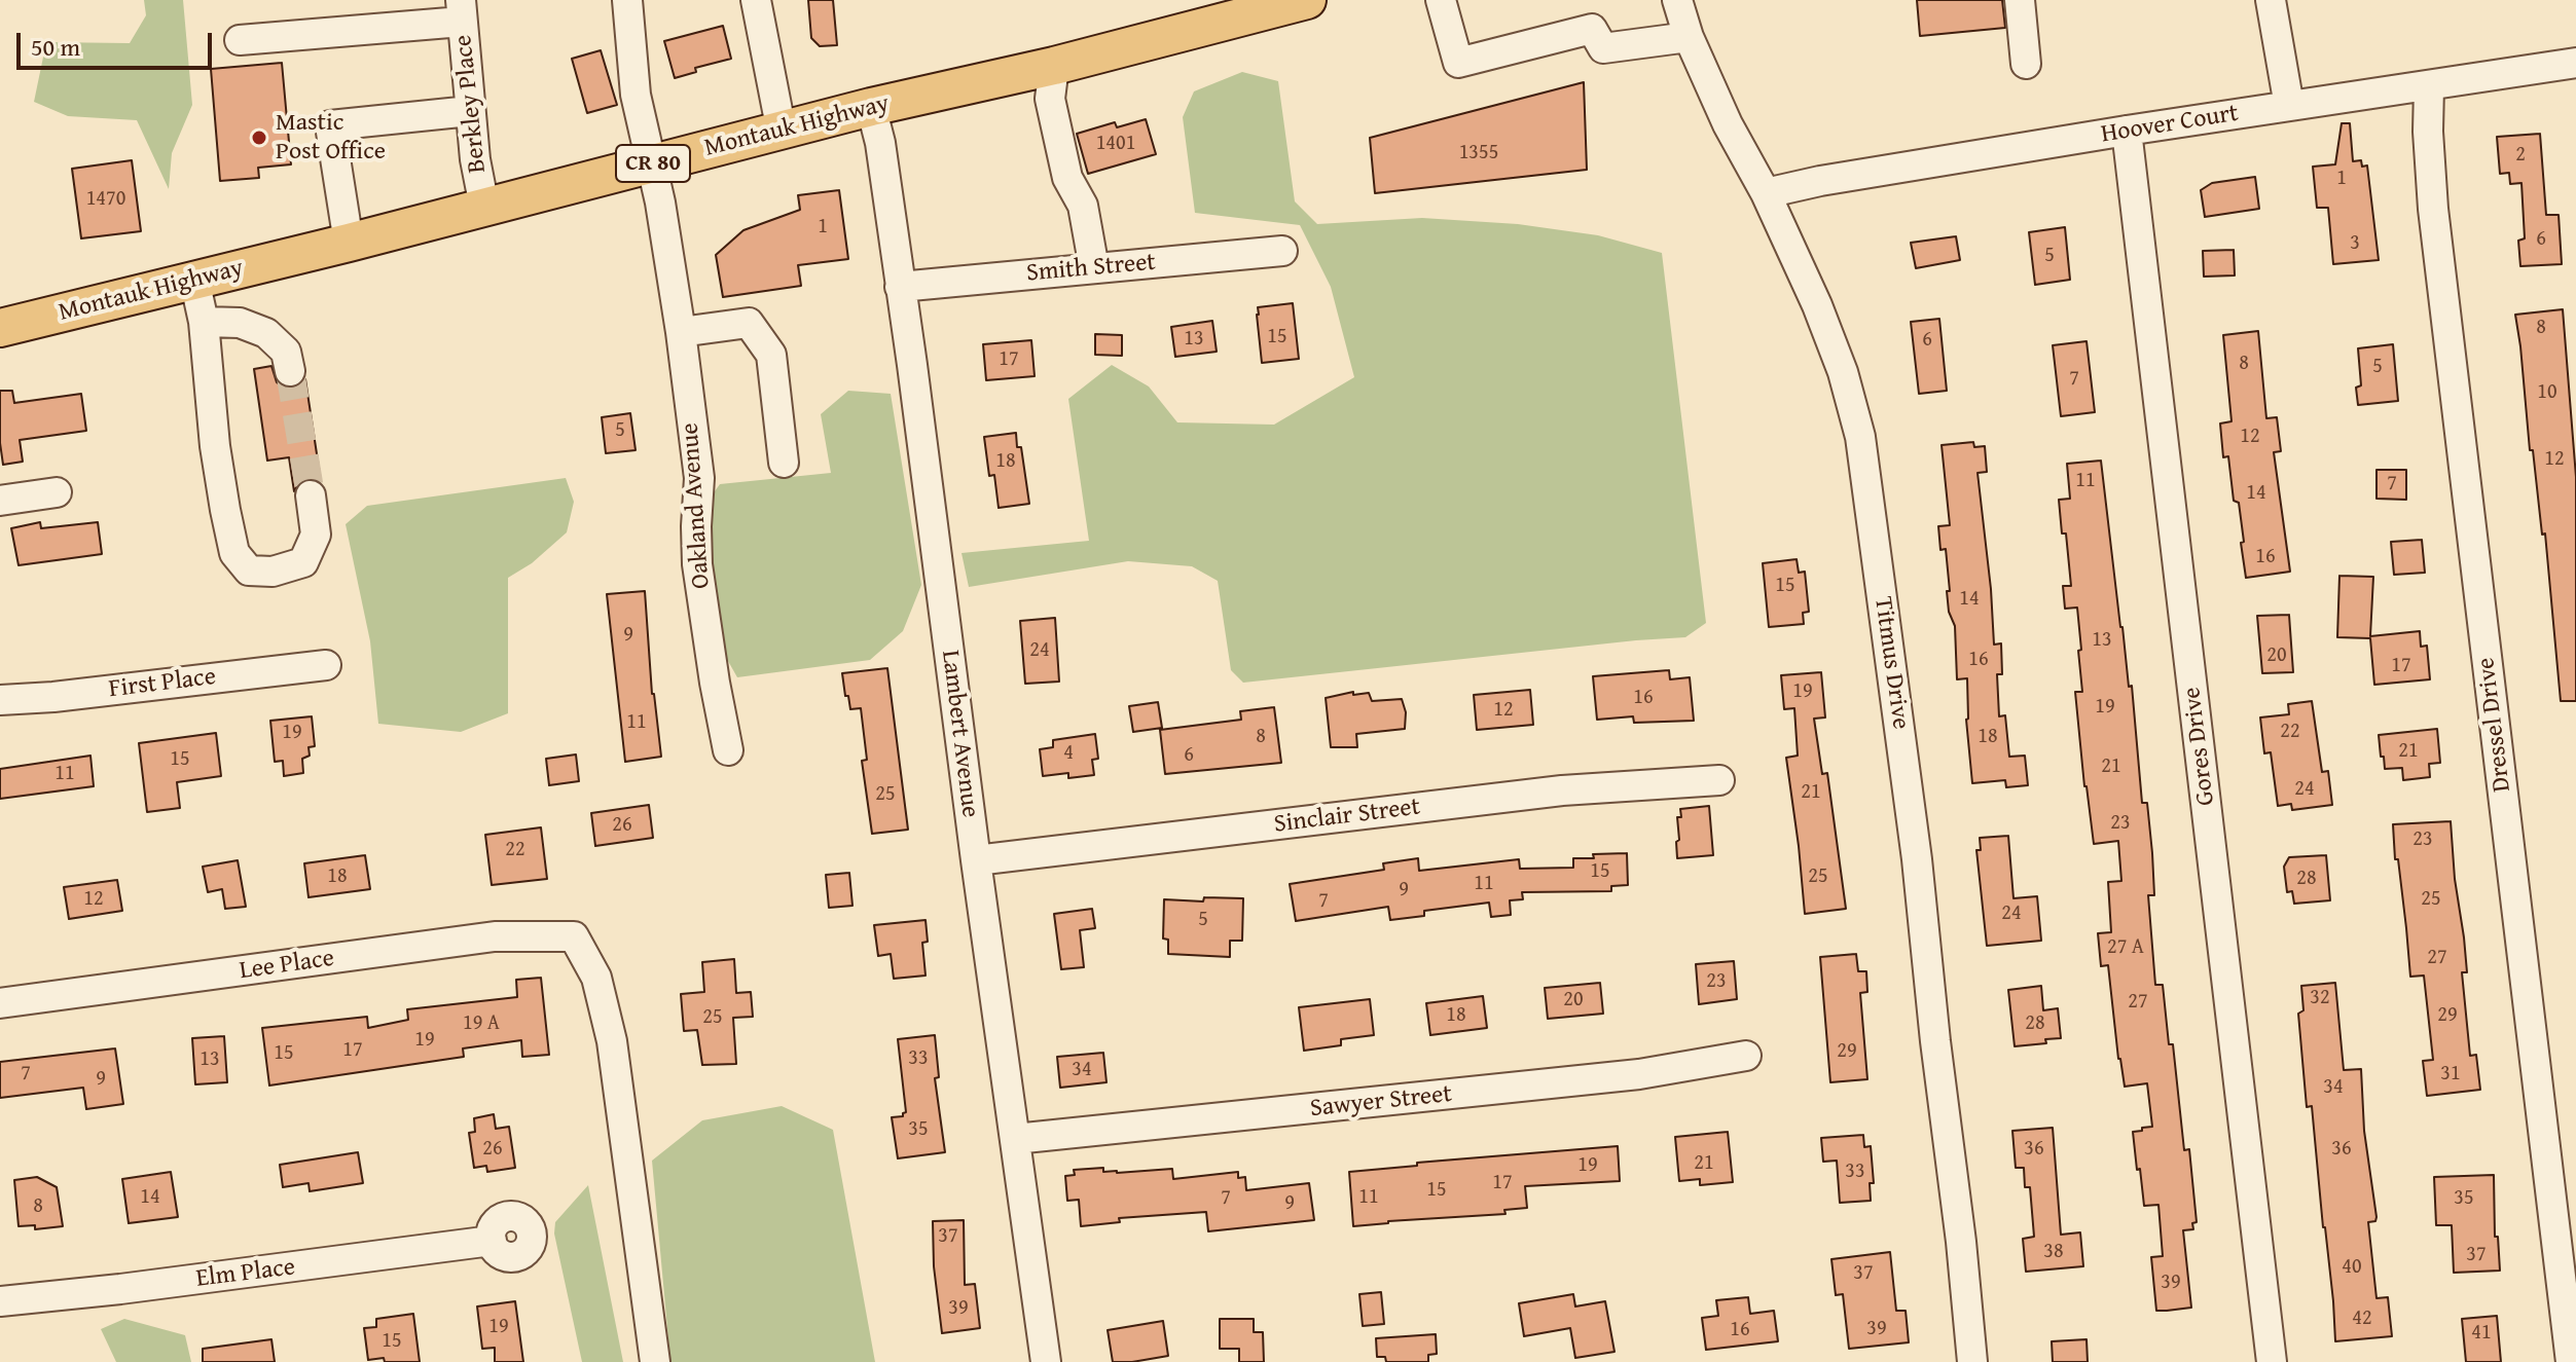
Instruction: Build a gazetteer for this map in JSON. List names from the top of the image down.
{
  "streets": {
    "main road": ["Montauk Highway", "CR 80"],
    "street": [
      "Berkley Place",
      "Hoover Court",
      "Smith Street",
      "Oakland Avenue",
      "Titmus Drive",
      "First Place",
      "Dressel Drive",
      "Lambert Avenue",
      "Gores Drive",
      "Sinclair Street",
      "Lee Place",
      "Sawyer Street",
      "Elm Place"
    ]
  },
  "crossings": [
    ["Berkley Place", "Montauk Highway"],
    ["Hoover Court", "Titmus Drive"],
    ["Hoover Court", "Dressel Drive"],
    ["Hoover Court", "Gores Drive"],
    ["Montauk Highway", "Oakland Avenue"],
    ["Montauk Highway", "Lambert Avenue"],
    ["Smith Street", "Lambert Avenue"],
    ["Lambert Avenue", "Sinclair Street"],
    ["Lambert Avenue", "Sawyer Street"]
  ],
  "places": ["Mastic Post Office"],
  "house_numbers": [
    "1401",
    "1355",
    "2",
    "1",
    "1470",
    "1",
    "6",
    "3",
    "5",
    "8",
    "15",
    "13",
    "6",
    "17",
    "8",
    "5",
    "7",
    "10",
    "5",
    "12",
    "12",
    "18",
    "11",
    "7",
    "14",
    "16",
    "15",
    "14",
    "9",
    "13",
    "24",
    "20",
    "16",
    "17",
    "19",
    "16",
    "19",
    "12",
    "11",
    "22",
    "19",
    "8",
    "18",
    "21",
    "4",
    "6",
    "15",
    "21",
    "11",
    "24",
    "21",
    "25",
    "23",
    "26",
    "23",
    "22",
    "15",
    "18",
    "25",
    "28",
    "11",
    "9",
    "12",
    "25",
    "7",
    "24",
    "5",
    "27 A",
    "27",
    "23",
    "32",
    "20",
    "27",
    "18",
    "29",
    "25",
    "19 A",
    "28",
    "19",
    "17",
    "29",
    "15",
    "33",
    "13",
    "34",
    "7",
    "31",
    "9",
    "34",
    "35",
    "26",
    "36",
    "36",
    "21",
    "19",
    "33",
    "17",
    "15",
    "14",
    "11",
    "7",
    "35",
    "9",
    "8",
    "37",
    "38",
    "37",
    "40",
    "37",
    "39",
    "39",
    "42",
    "19",
    "39",
    "16",
    "41",
    "15"
  ],
  "scale_bar": "50 m"
}
